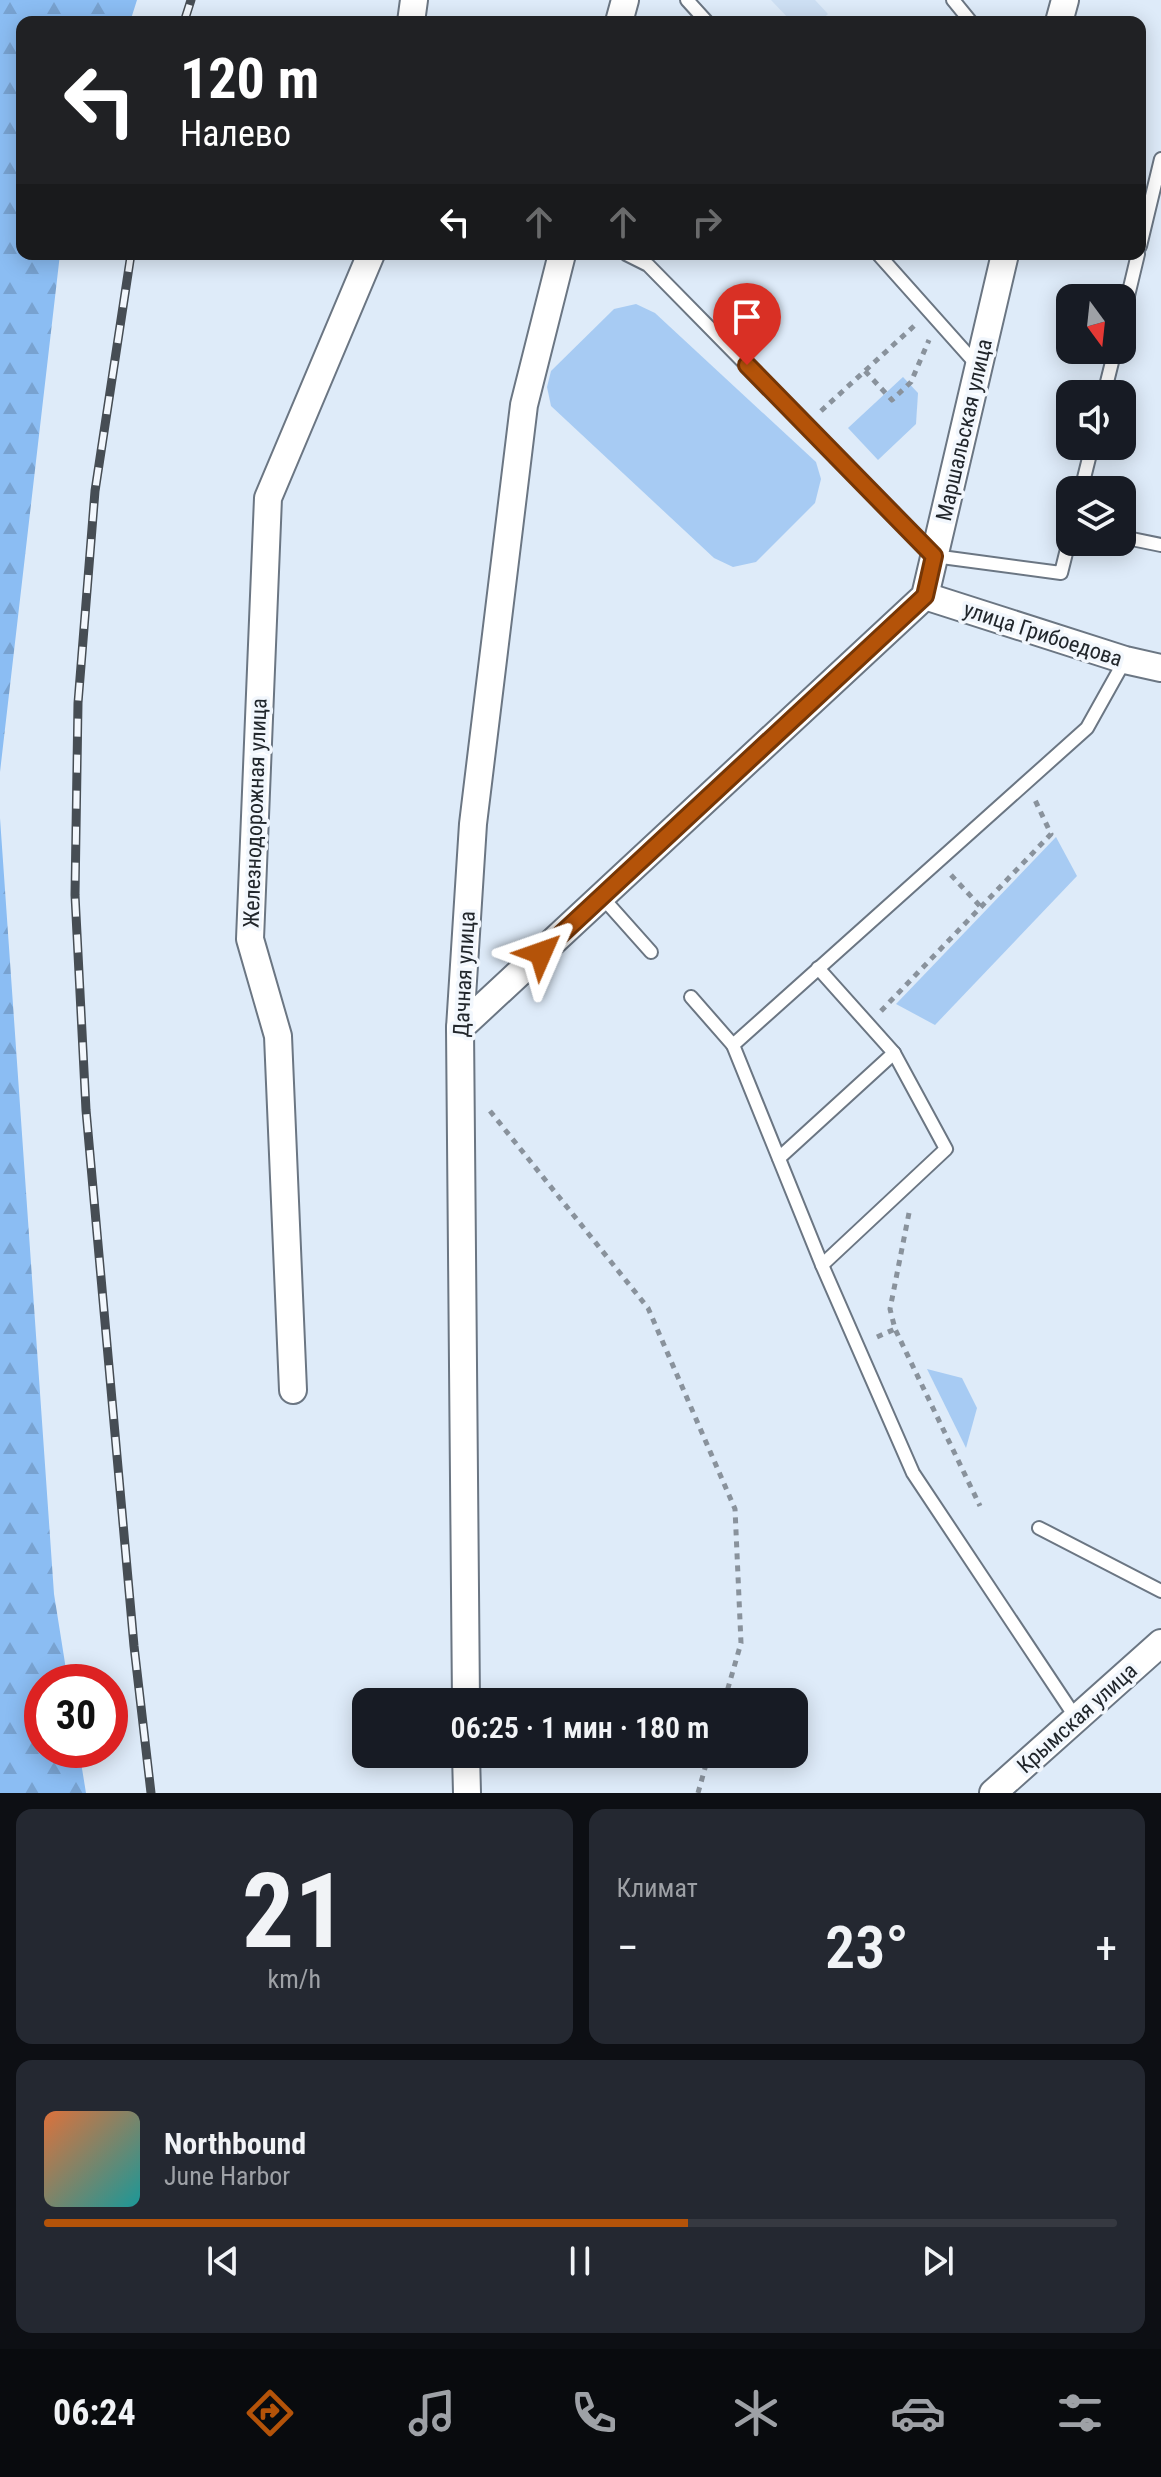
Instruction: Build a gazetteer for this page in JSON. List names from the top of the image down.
{
  "streets": {
    "street": [
      "Маршальская улица",
      "улица Грибоедова",
      "Железнодорожная улица",
      "Дачная улица",
      "Крымская улица"
    ]
  },
  "crossings": [
    ["Маршальская улица", "улица Грибоедова"]
  ],
  "north": "bottom",
  "page": {
    "turn": ["120 m", "Налево"],
    "limit": "30",
    "trip": "06:25 · 1 мин · 180 m",
    "tile": [
      ["21", "km/h"],
      "Климат"
    ],
    "heat": ["−", "23°", "+"],
    "song": ["Northbound", "June Harbor"],
    "tabs": "06:24"
  }
}
